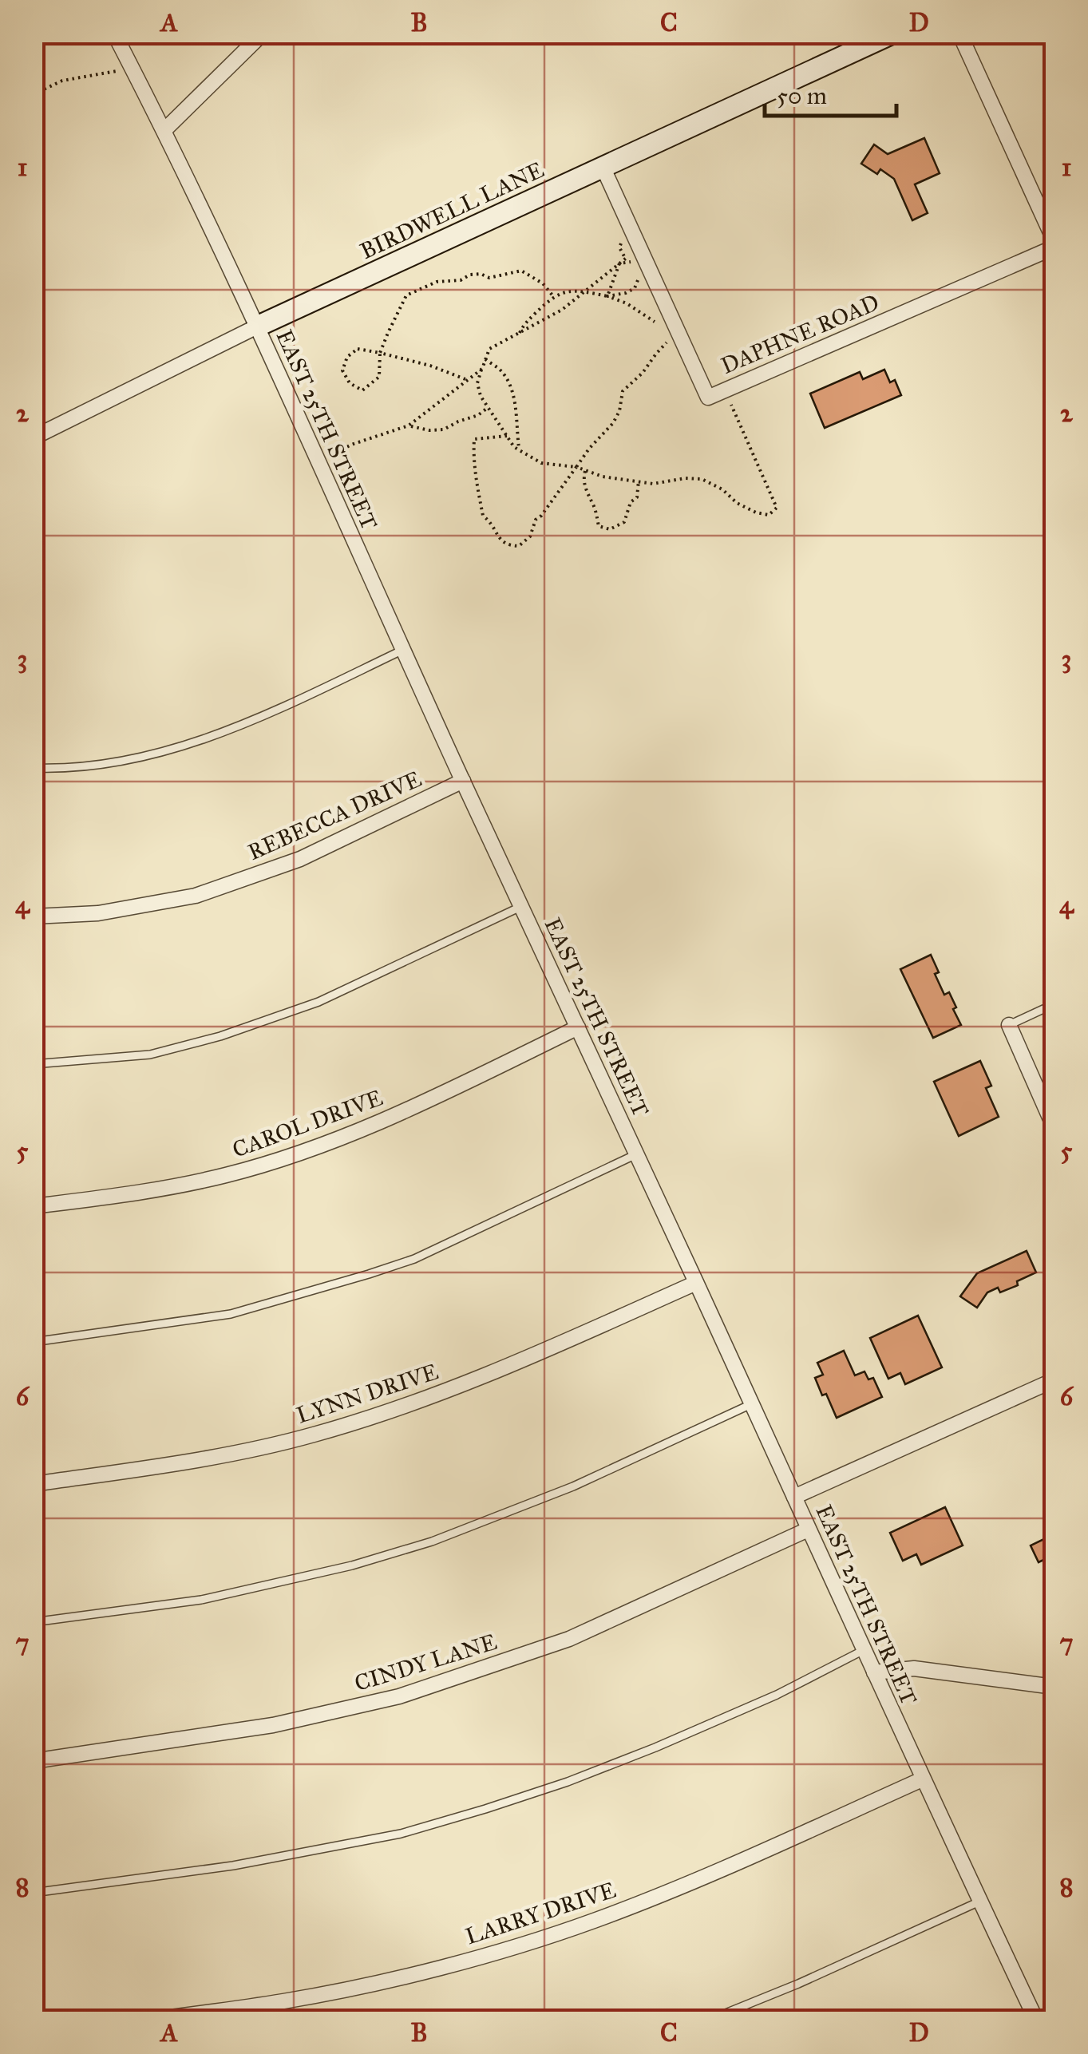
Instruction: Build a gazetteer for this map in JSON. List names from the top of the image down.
{
  "streets": {
    "street": [
      "BIRDWELL LANE",
      "DAPHNE ROAD",
      "EAST 25TH STREET",
      "REBECCA DRIVE",
      "CAROL DRIVE",
      "LYNN DRIVE",
      "CINDY LANE",
      "LARRY DRIVE"
    ]
  },
  "crossings": [
    ["BIRDWELL LANE", "DAPHNE ROAD"],
    ["BIRDWELL LANE", "EAST 25TH STREET"],
    ["EAST 25TH STREET", "REBECCA DRIVE"],
    ["EAST 25TH STREET", "CAROL DRIVE"],
    ["EAST 25TH STREET", "LYNN DRIVE"],
    ["EAST 25TH STREET", "CINDY LANE"],
    ["EAST 25TH STREET", "LARRY DRIVE"]
  ],
  "scale_bar": "50 m",
  "grid": {
    "columns": [
      "A",
      "B",
      "C",
      "D"
    ],
    "rows": [
      "1",
      "2",
      "3",
      "4",
      "5",
      "6",
      "7",
      "8"
    ]
  }
}
